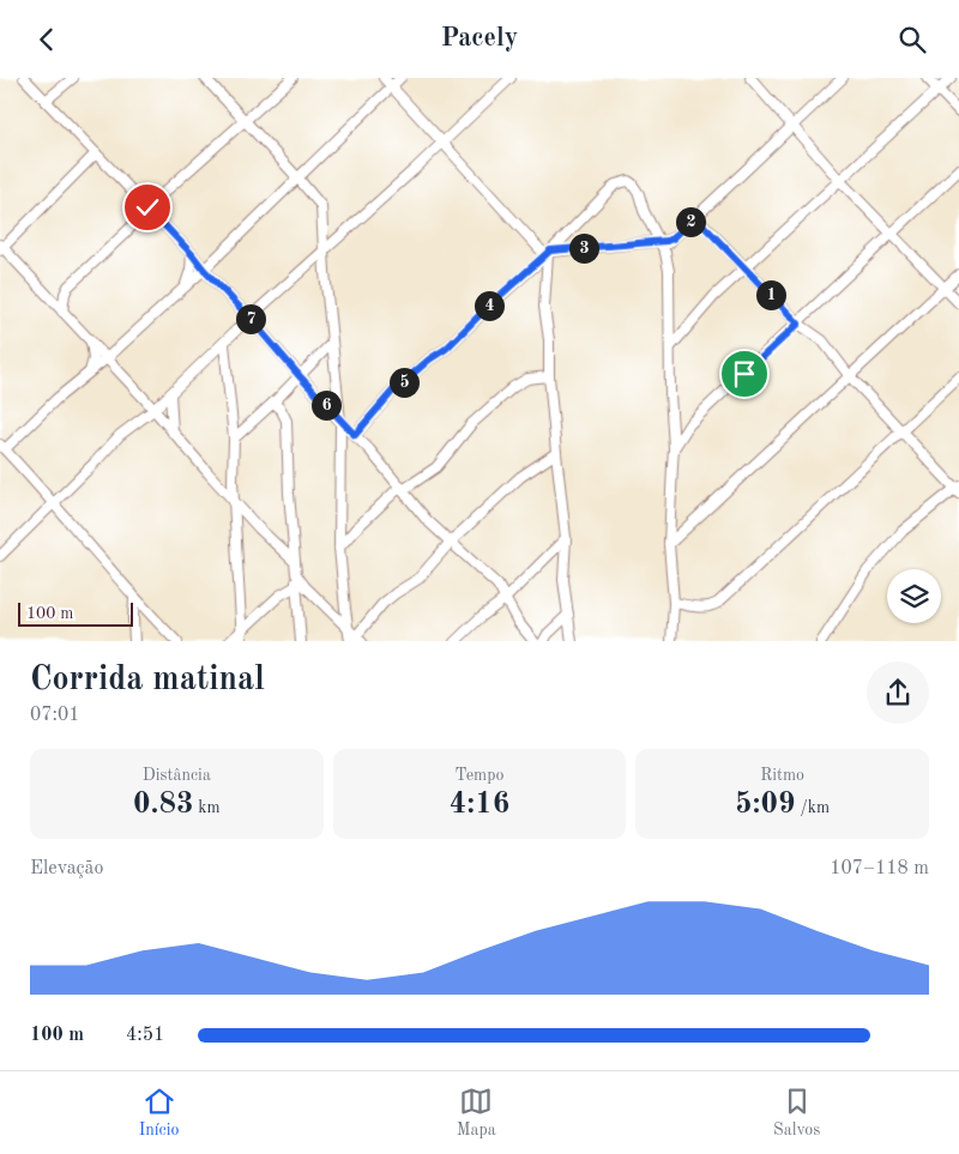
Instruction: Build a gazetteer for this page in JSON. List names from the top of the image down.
{
  "scale_bar": "100 m",
  "page": {
    "header": "Pacely",
    "pins": [
      "2",
      "3",
      "1",
      "4",
      "7",
      "5",
      "6"
    ],
    "scale": "100 m",
    "heading": ["Corrida matinal", "07:01"],
    "stats": [
      ["Distância", "0.83 km"],
      ["Tempo", "4:16"],
      ["Ritmo", "5:09 /km"]
    ],
    "chart": ["Elevação", "107–118 m"],
    "list": [
      {
        "name": "100 m",
        "note": "4:51"
      }
    ],
    "tabs": ["Início", "Mapa", "Salvos"]
  }
}
